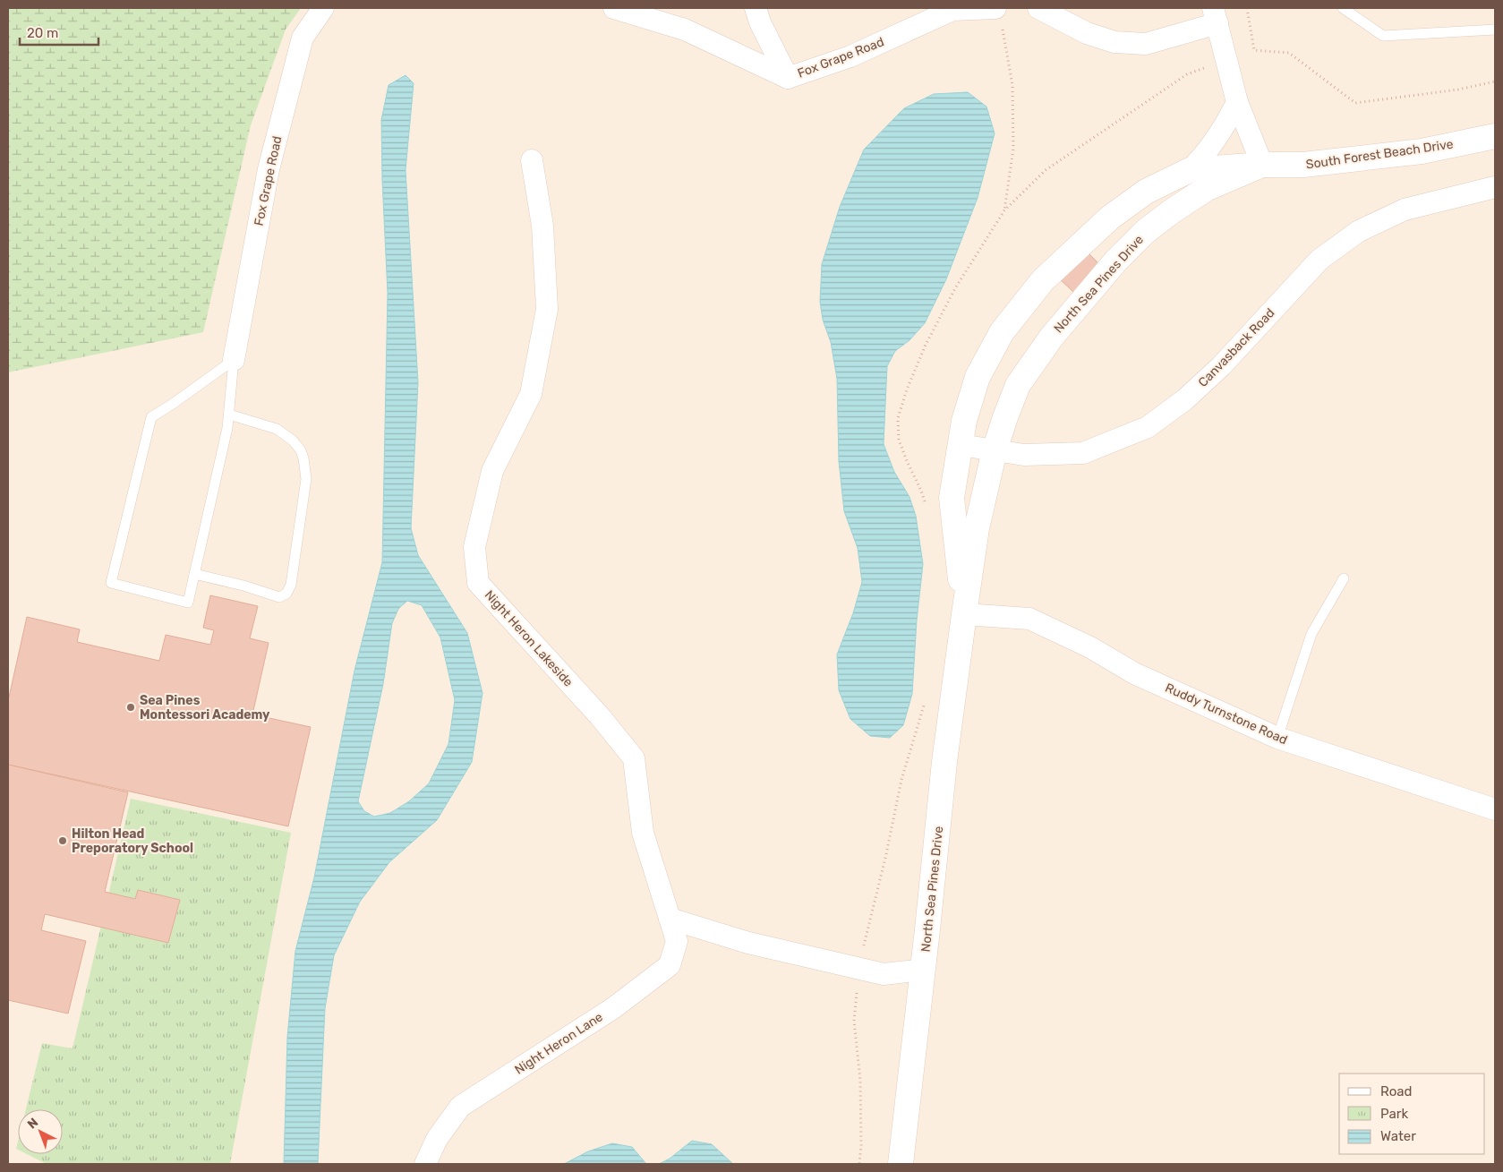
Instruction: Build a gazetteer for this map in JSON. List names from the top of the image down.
{
  "streets": {
    "street": [
      "Fox Grape Road",
      "South Forest Beach Drive",
      "North Sea Pines Drive",
      "Canvasback Road",
      "Night Heron Lakeside",
      "Ruddy Turnstone Road",
      "Night Heron Lane"
    ]
  },
  "crossings": [
    ["South Forest Beach Drive", "North Sea Pines Drive"],
    ["North Sea Pines Drive", "Canvasback Road"],
    ["North Sea Pines Drive", "Ruddy Turnstone Road"],
    ["Night Heron Lakeside", "Night Heron Lane"]
  ],
  "places": ["Sea Pines Montessori Academy", "Hilton Head Preporatory School"],
  "legend": ["Road", "Park", "Water"],
  "scale_bar": "20 m",
  "north": "top left"
}
